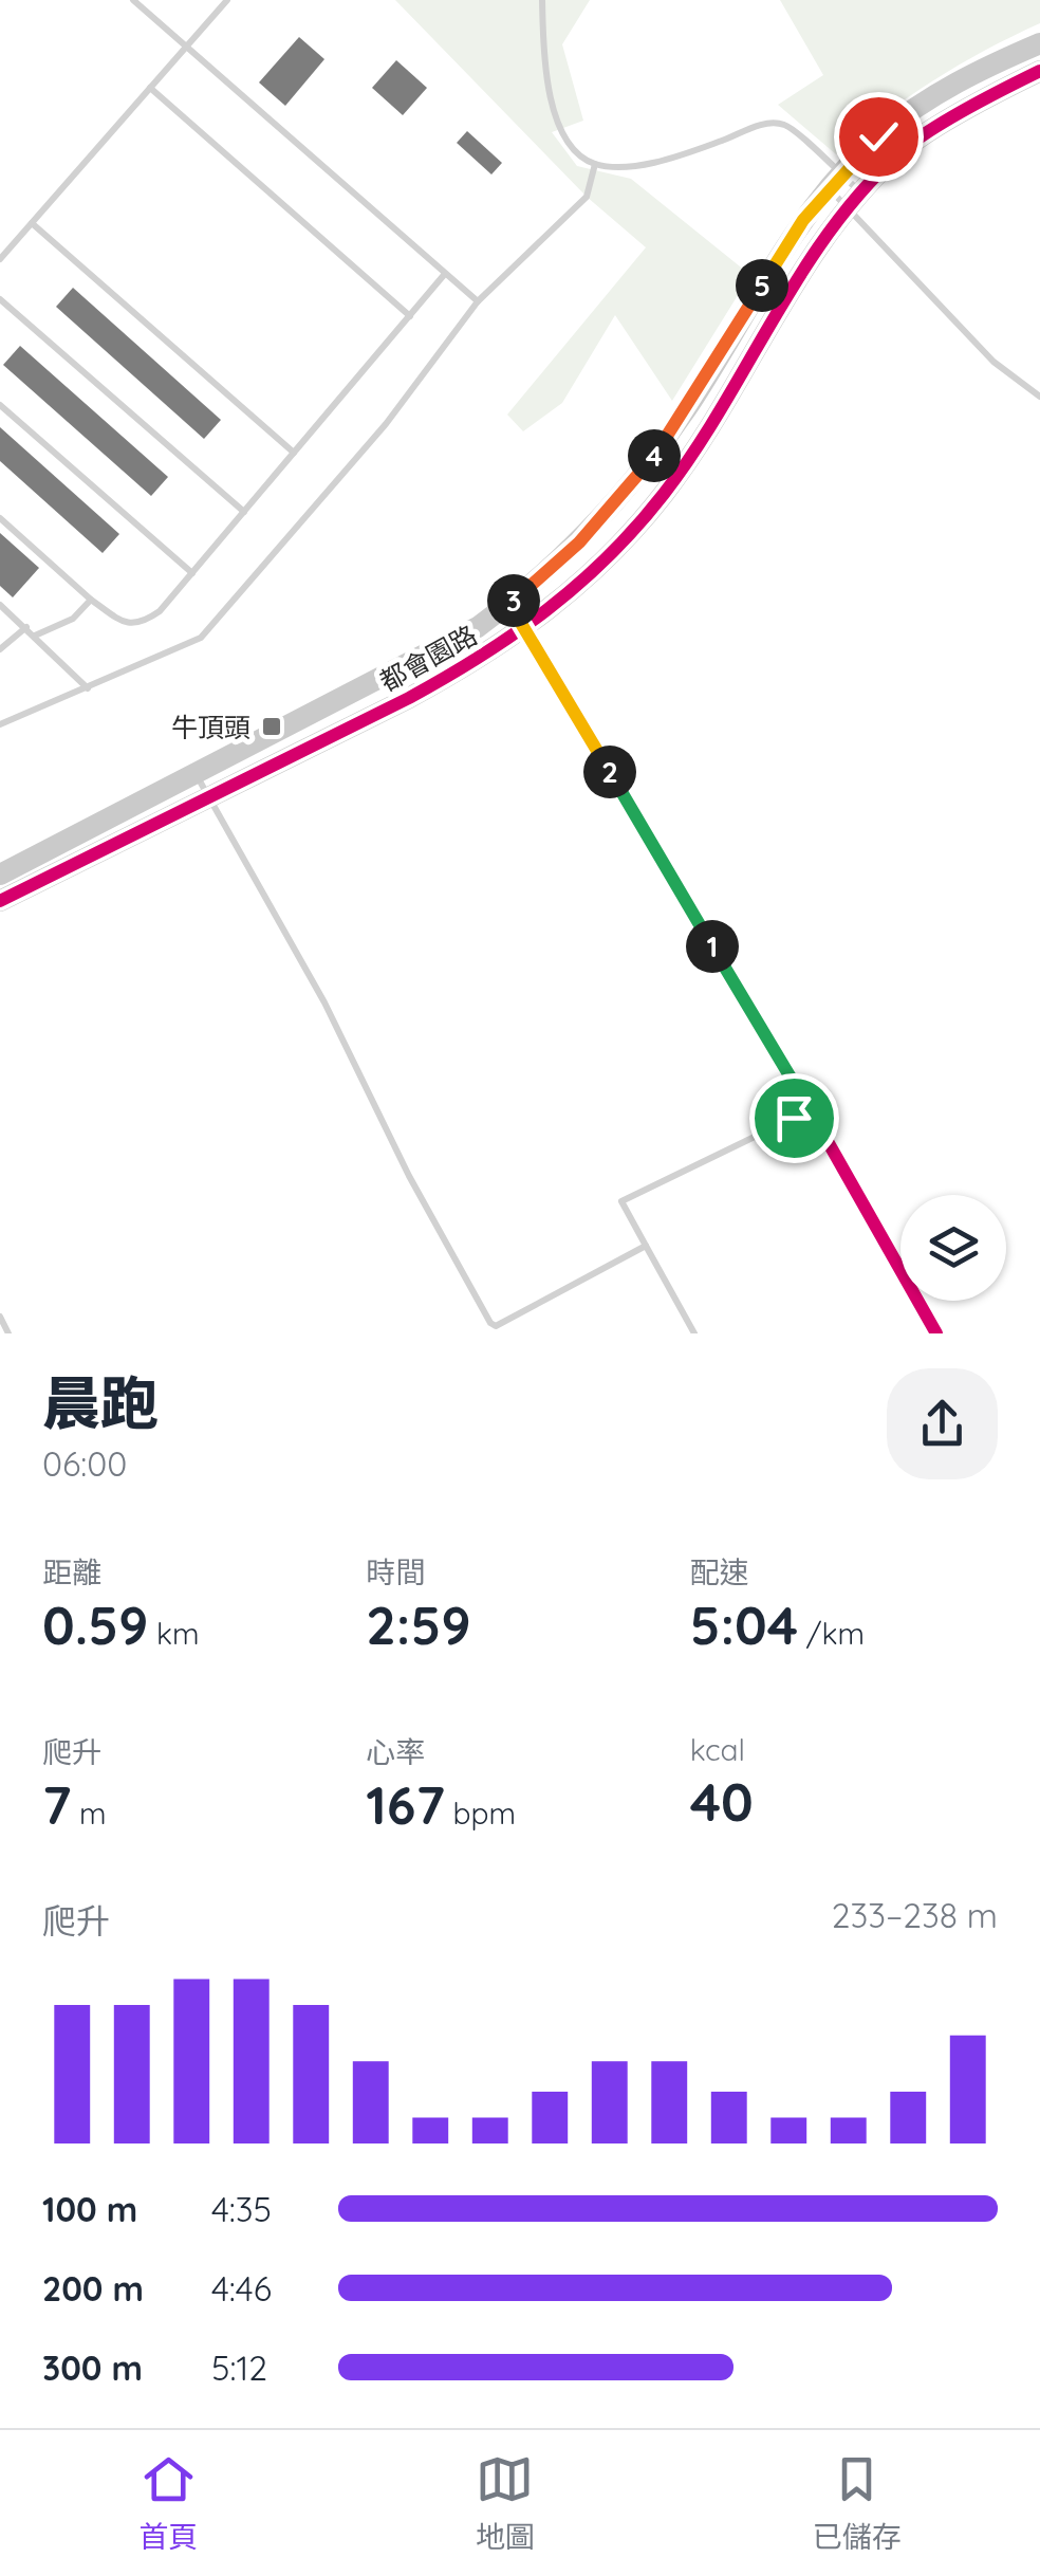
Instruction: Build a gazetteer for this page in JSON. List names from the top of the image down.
{
  "streets": {
    "street": ["都會園路"]
  },
  "places": {
    "transit": ["牛頂頭"]
  },
  "page": {
    "pins": [
      "5",
      "4",
      "3",
      "2",
      "1"
    ],
    "heading": ["晨跑", "06:00"],
    "stats": [
      ["距離", "0.59 km"],
      ["時間", "2:59"],
      ["配速", "5:04 /km"],
      ["爬升", "7 m"],
      ["心率", "167 bpm"],
      ["kcal", "40"]
    ],
    "chart": ["爬升", "233–238 m"],
    "list": [
      {
        "name": "100 m",
        "note": "4:35"
      },
      {
        "name": "200 m",
        "note": "4:46"
      },
      {
        "name": "300 m",
        "note": "5:12"
      }
    ],
    "tabs": ["首頁", "地圖", "已儲存"]
  }
}
